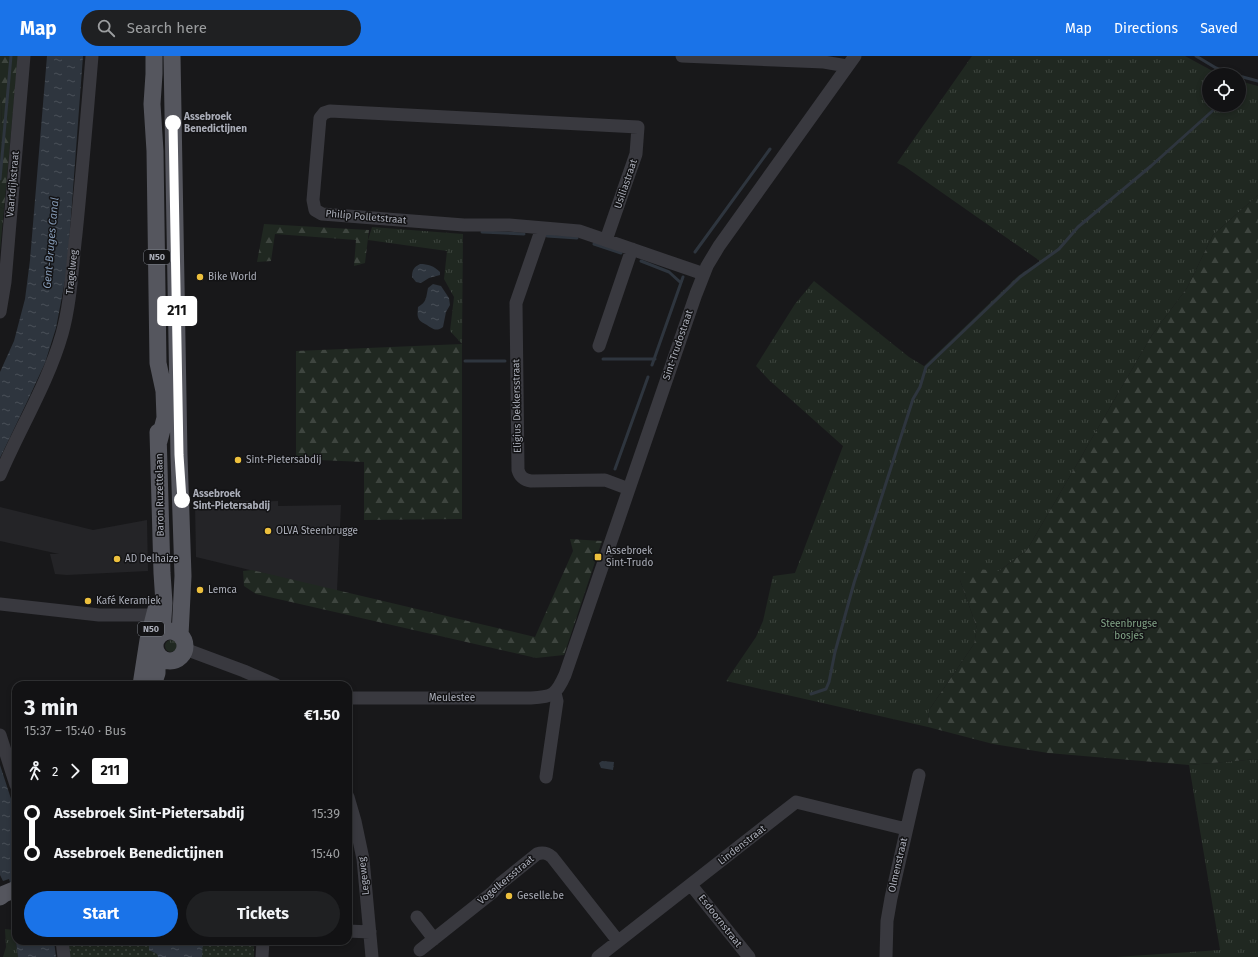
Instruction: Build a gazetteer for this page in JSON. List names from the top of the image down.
{
  "streets": {
    "main road": ["N50", "Baron Ruzettelaan"],
    "street": [
      "Vaartdijkstraat",
      "Usiliastraat",
      "Philip Polletstraat",
      "Tragelweg",
      "Sint-Trudostraat",
      "Eligius Dekkersstraat",
      "Meulestee",
      "Lindenstraat",
      "Olmenstraat",
      "Legeweg",
      "Vogelkersstraat",
      "Esdoornstraat"
    ]
  },
  "crossings": [
    ["Usiliastraat", "Philip Polletstraat"],
    ["Philip Polletstraat", "Sint-Trudostraat"],
    ["Philip Polletstraat", "Eligius Dekkersstraat"],
    ["N50", "Baron Ruzettelaan"],
    ["Sint-Trudostraat", "Eligius Dekkersstraat"],
    ["Sint-Trudostraat", "Meulestee"],
    ["Lindenstraat", "Olmenstraat"],
    ["Lindenstraat", "Vogelkersstraat"],
    ["Lindenstraat", "Esdoornstraat"]
  ],
  "water": ["Gent-Bruges Canal"],
  "parks": ["Steenbrugse bosjes"],
  "places": {
    "other": [
      "Assebroek Benedictijnen",
      "Bike World",
      "Sint-Pietersabdij",
      "Assebroek Sint-Pietersabdij",
      "OLVA Steenbrugge",
      "AD Delhaize",
      "Lemca",
      "Kafé Keramiek",
      "Geselle.be"
    ],
    "transit": ["Assebroek Sint-Trudo"]
  },
  "lines": ["bus line 211"],
  "page": {
    "header": "Map",
    "search": "Search here",
    "nav": ["Map", "Directions", "Saved"],
    "on_map": "211",
    "heading": ["3 min", "15:37 – 15:40 · Bus", "€1.50"],
    "legs": ["2", "211"],
    "list": [
      {
        "name": "Assebroek Sint-Pietersabdij",
        "value": "15:39"
      },
      {
        "name": "Assebroek Benedictijnen",
        "value": "15:40"
      }
    ],
    "buttons": ["Start", "Tickets"]
  }
}
